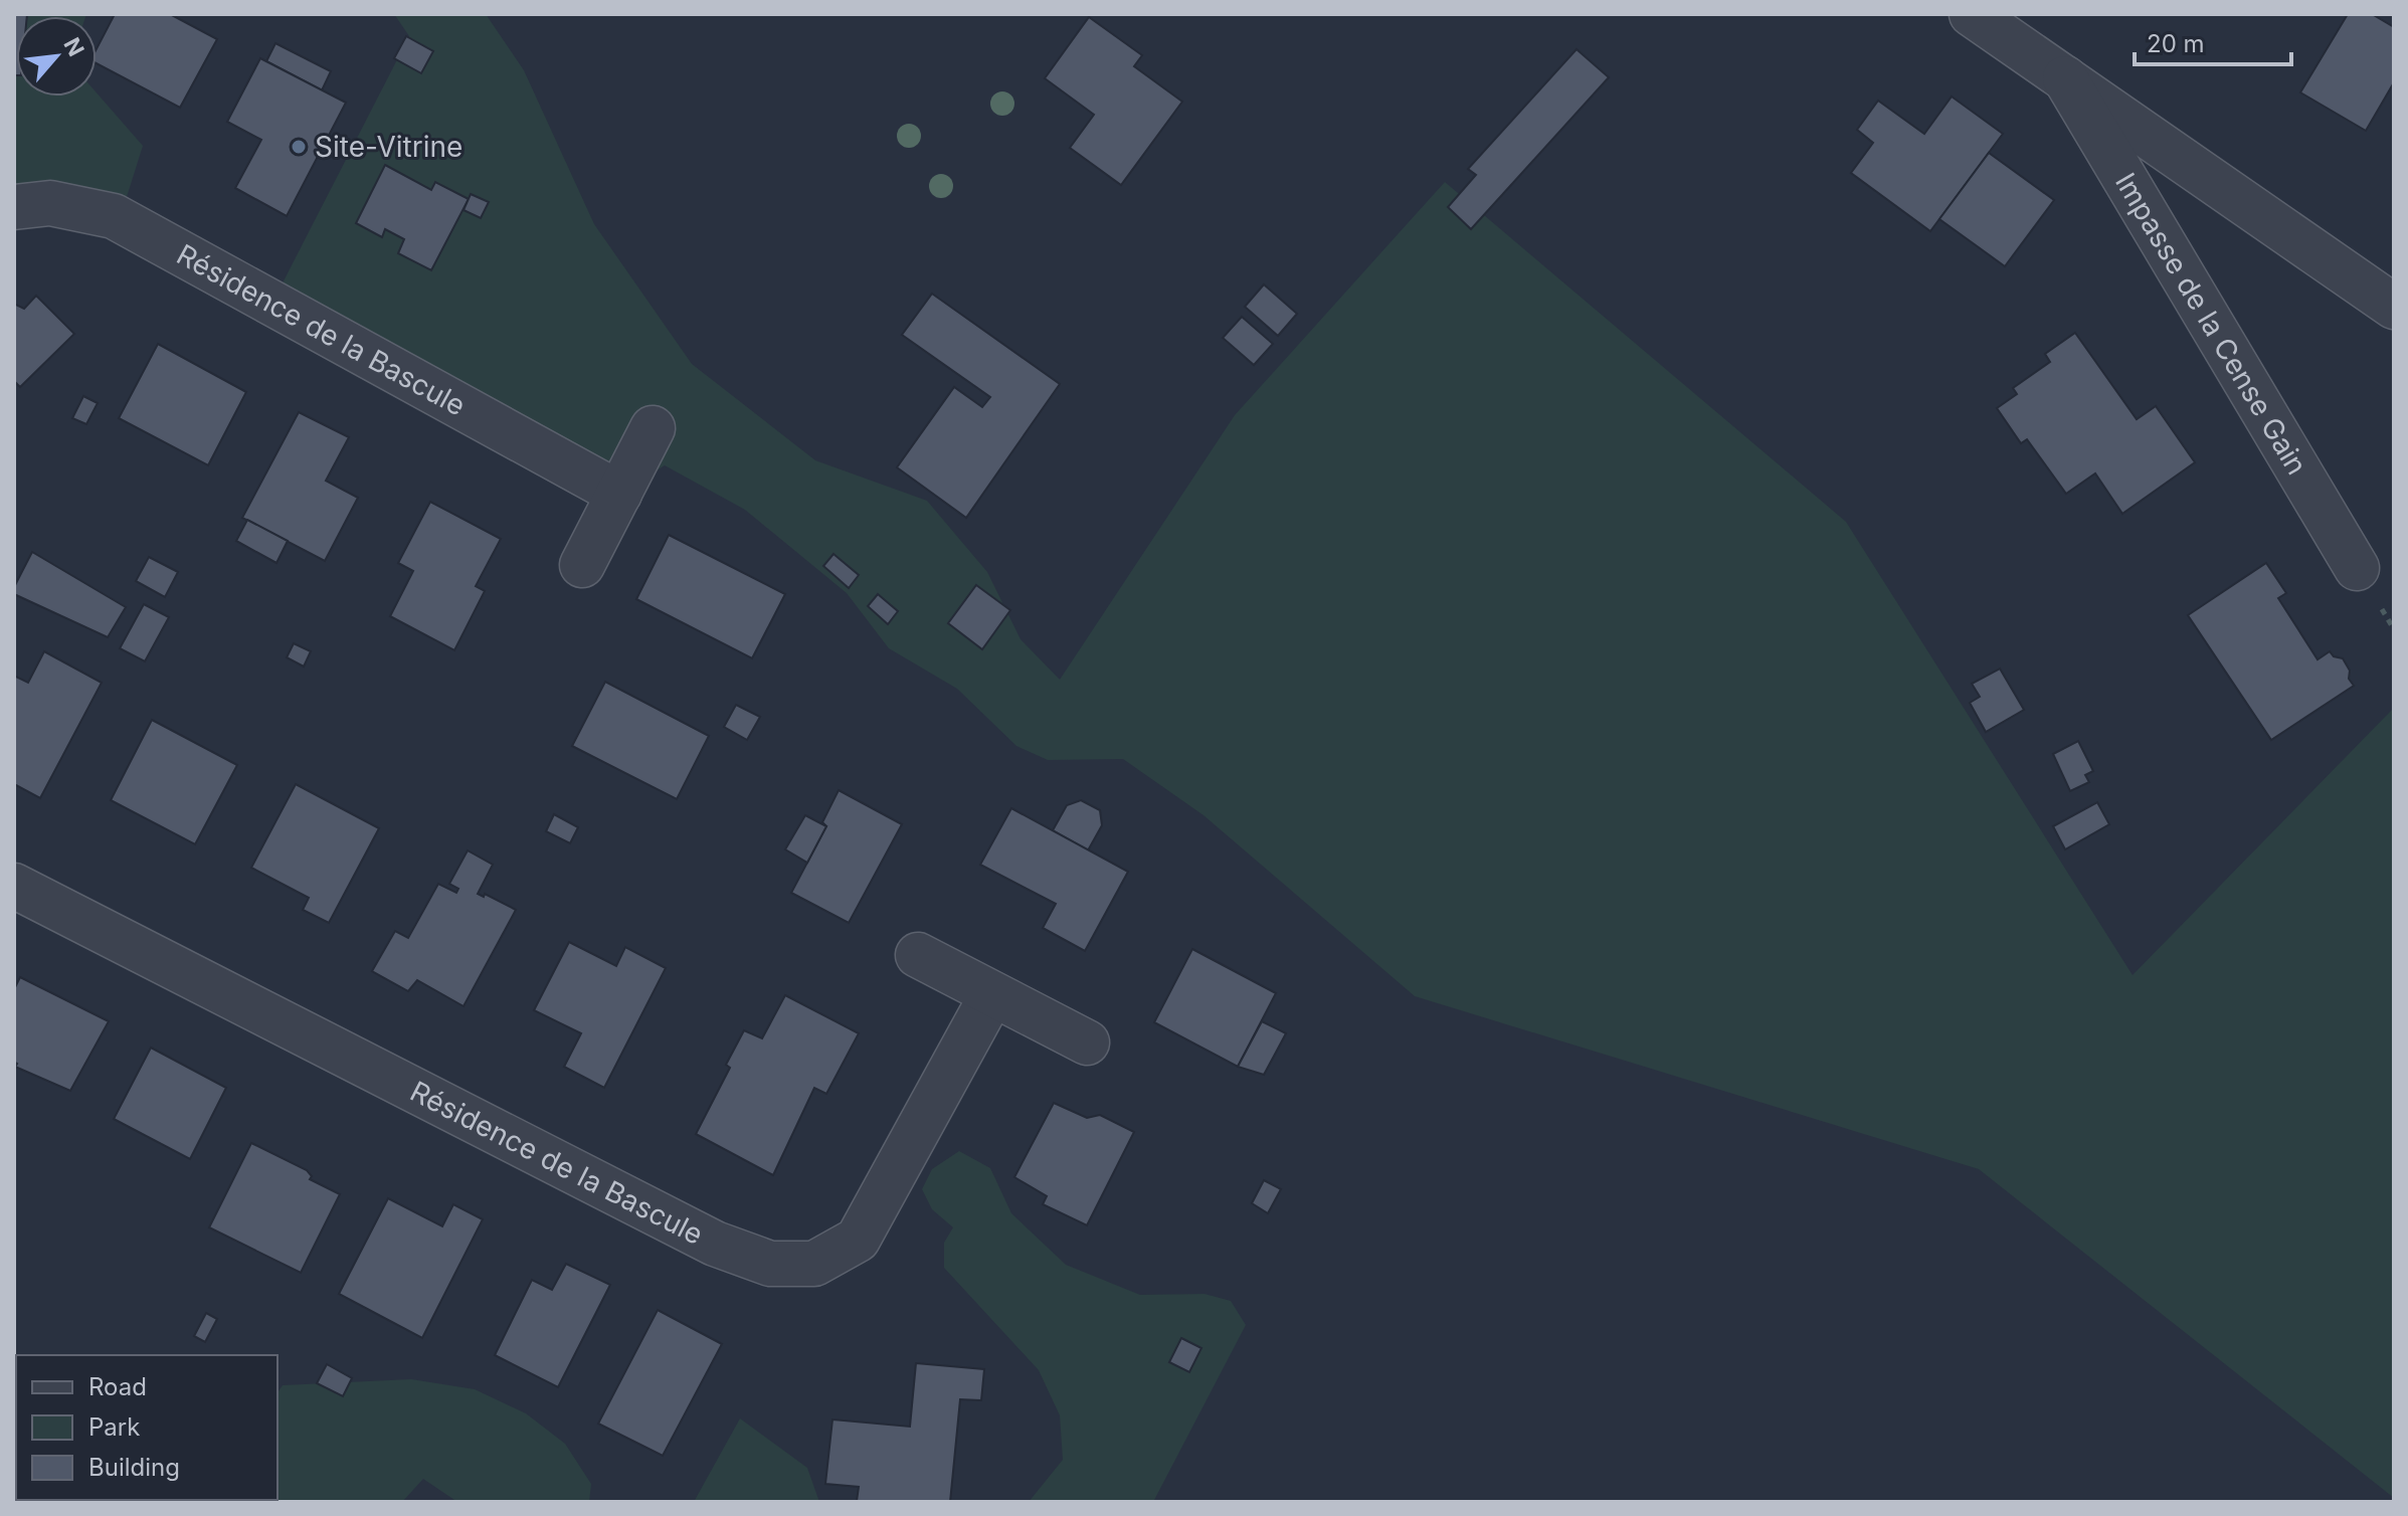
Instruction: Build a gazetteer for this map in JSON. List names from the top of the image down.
{
  "streets": {
    "street": ["Impasse de la Cense Gain", "Résidence de la Bascule"]
  },
  "places": ["Site-Vitrine"],
  "legend": ["Road", "Park", "Building"],
  "scale_bar": "20 m",
  "north": "top right"
}
